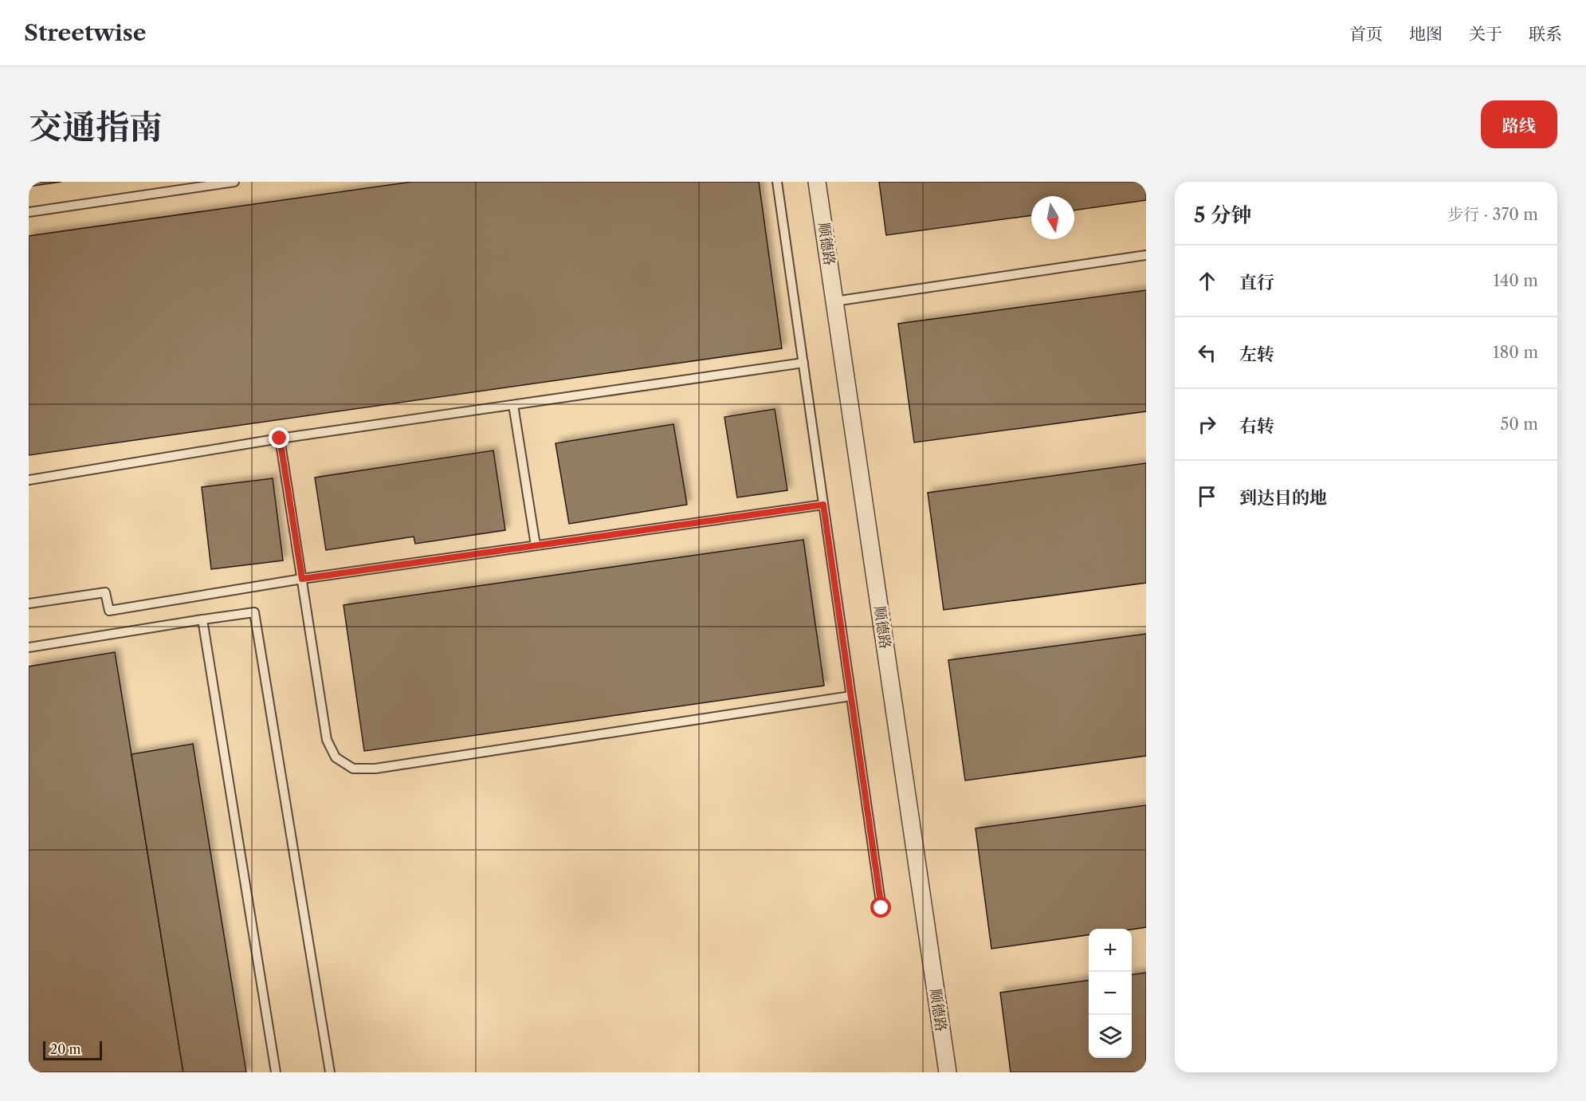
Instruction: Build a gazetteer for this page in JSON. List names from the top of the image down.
{
  "streets": {
    "street": ["顺德路"]
  },
  "scale_bar": "20 m",
  "north": "bottom",
  "page": {
    "header": "Streetwise",
    "nav": [
      "首页",
      "地图",
      "关于",
      "联系"
    ],
    "title": "交通指南",
    "buttons": "路线",
    "heading": ["5 分钟", "步行 · 370 m"],
    "list": [
      ["直行", "140 m"],
      ["左转", "180 m"],
      ["右转", "50 m"],
      "到达目的地"
    ],
    "map_buttons": ["+", "−"],
    "scale": "20 m"
  }
}
